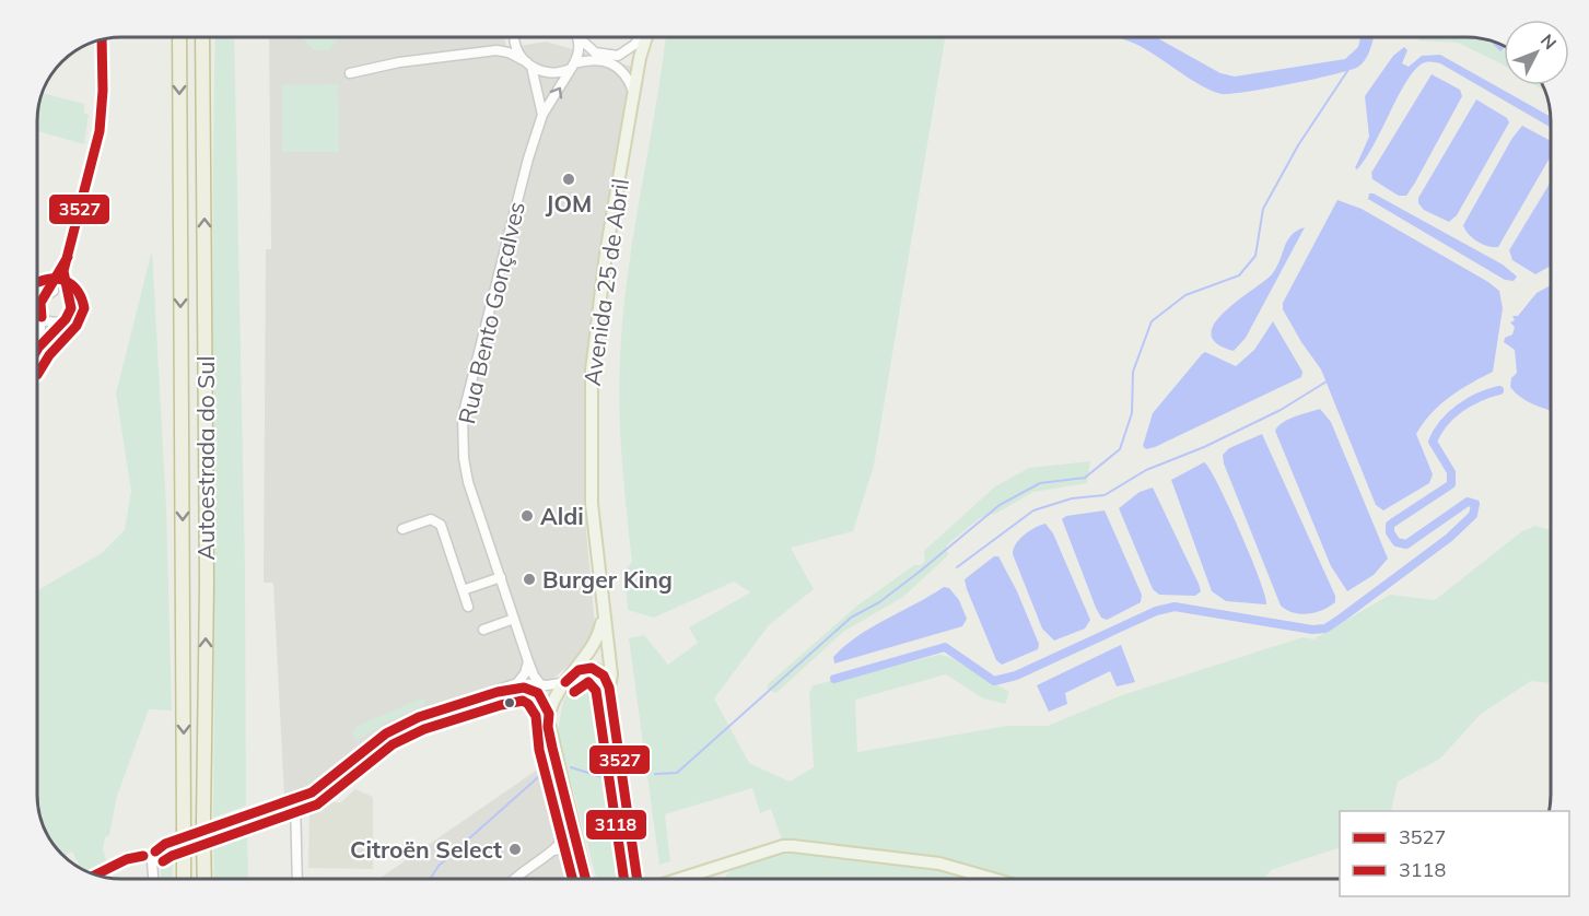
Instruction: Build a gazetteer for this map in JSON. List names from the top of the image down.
{
  "streets": {
    "highway": ["Autoestrada do Sul"],
    "main road": ["Avenida 25 de Abril"],
    "street": ["Rua Bento Gonçalves"]
  },
  "places": [
    "JOM",
    "Aldi",
    "Burger King",
    "Citroën Select"
  ],
  "lines": ["transit line 3527", "transit line 3118"],
  "legend": ["3527", "3118"],
  "north": "top right"
}
